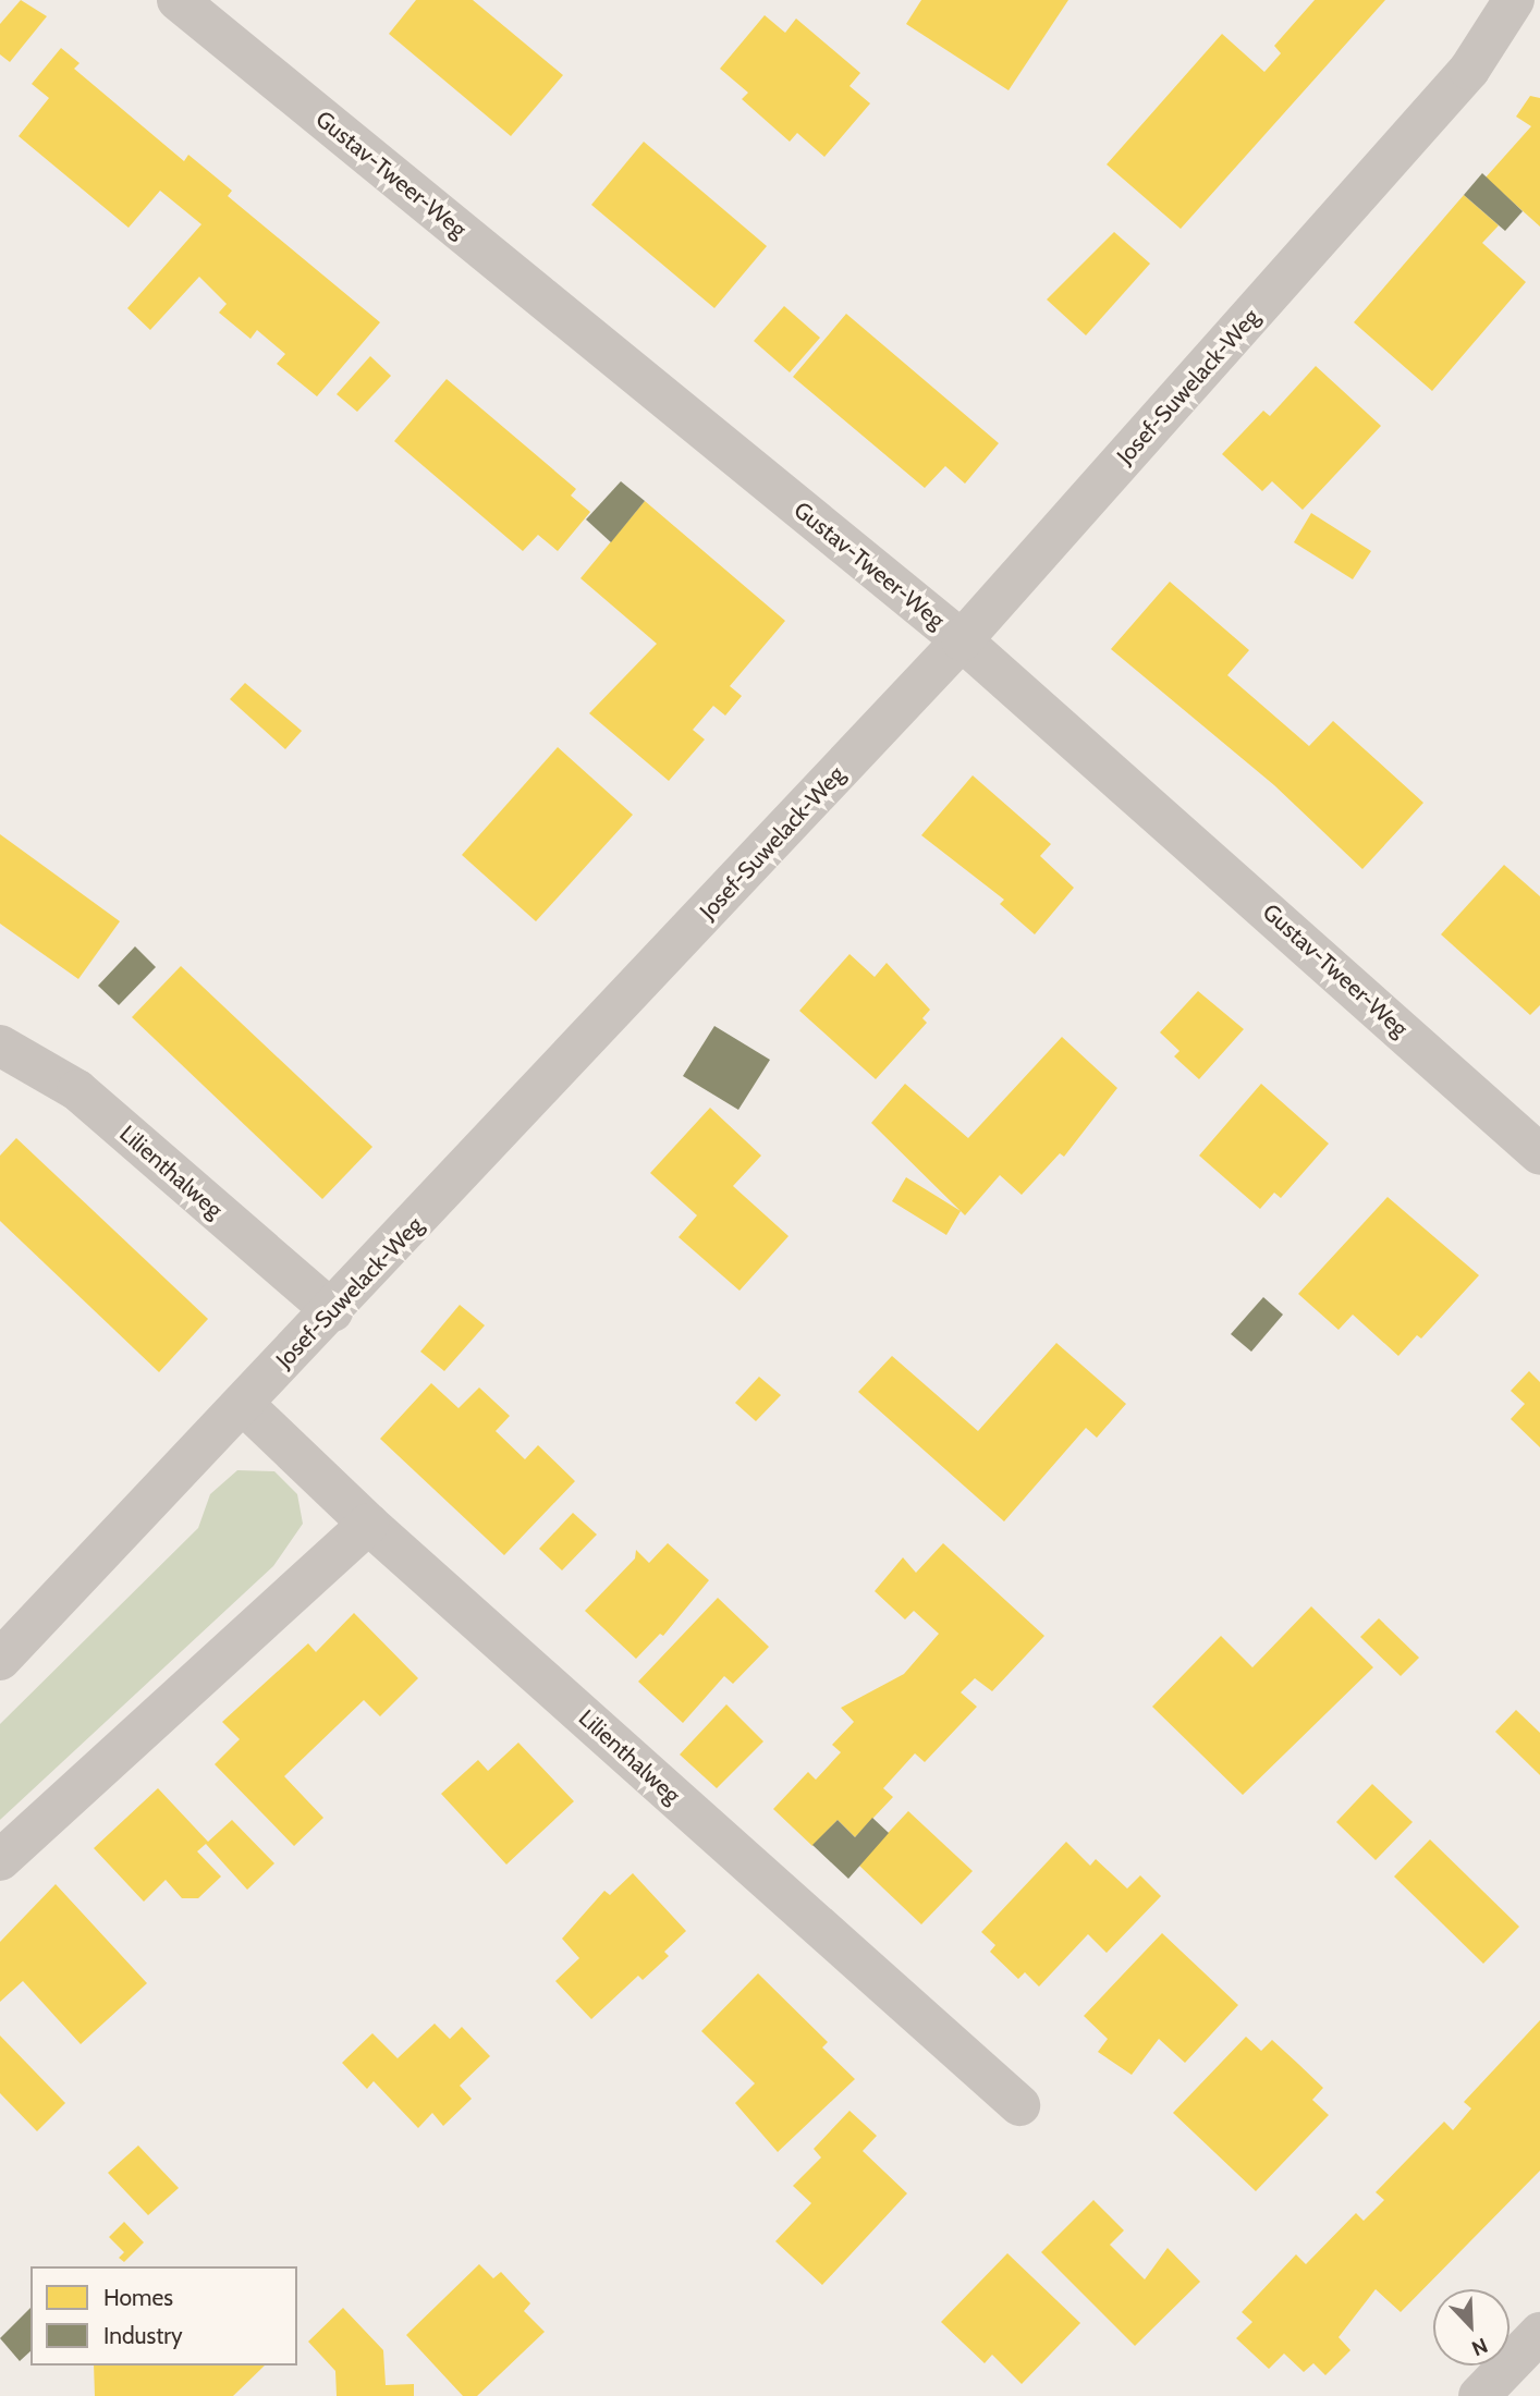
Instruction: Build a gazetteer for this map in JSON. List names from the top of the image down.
{
  "streets": {
    "street": ["Gustav-Tweer-Weg", "Josef-Suwelack-Weg", "Lilienthalweg"]
  },
  "crossings": [
    ["Gustav-Tweer-Weg", "Josef-Suwelack-Weg"],
    ["Josef-Suwelack-Weg", "Lilienthalweg"]
  ],
  "legend": ["Homes", "Industry"],
  "north": "bottom right"
}
